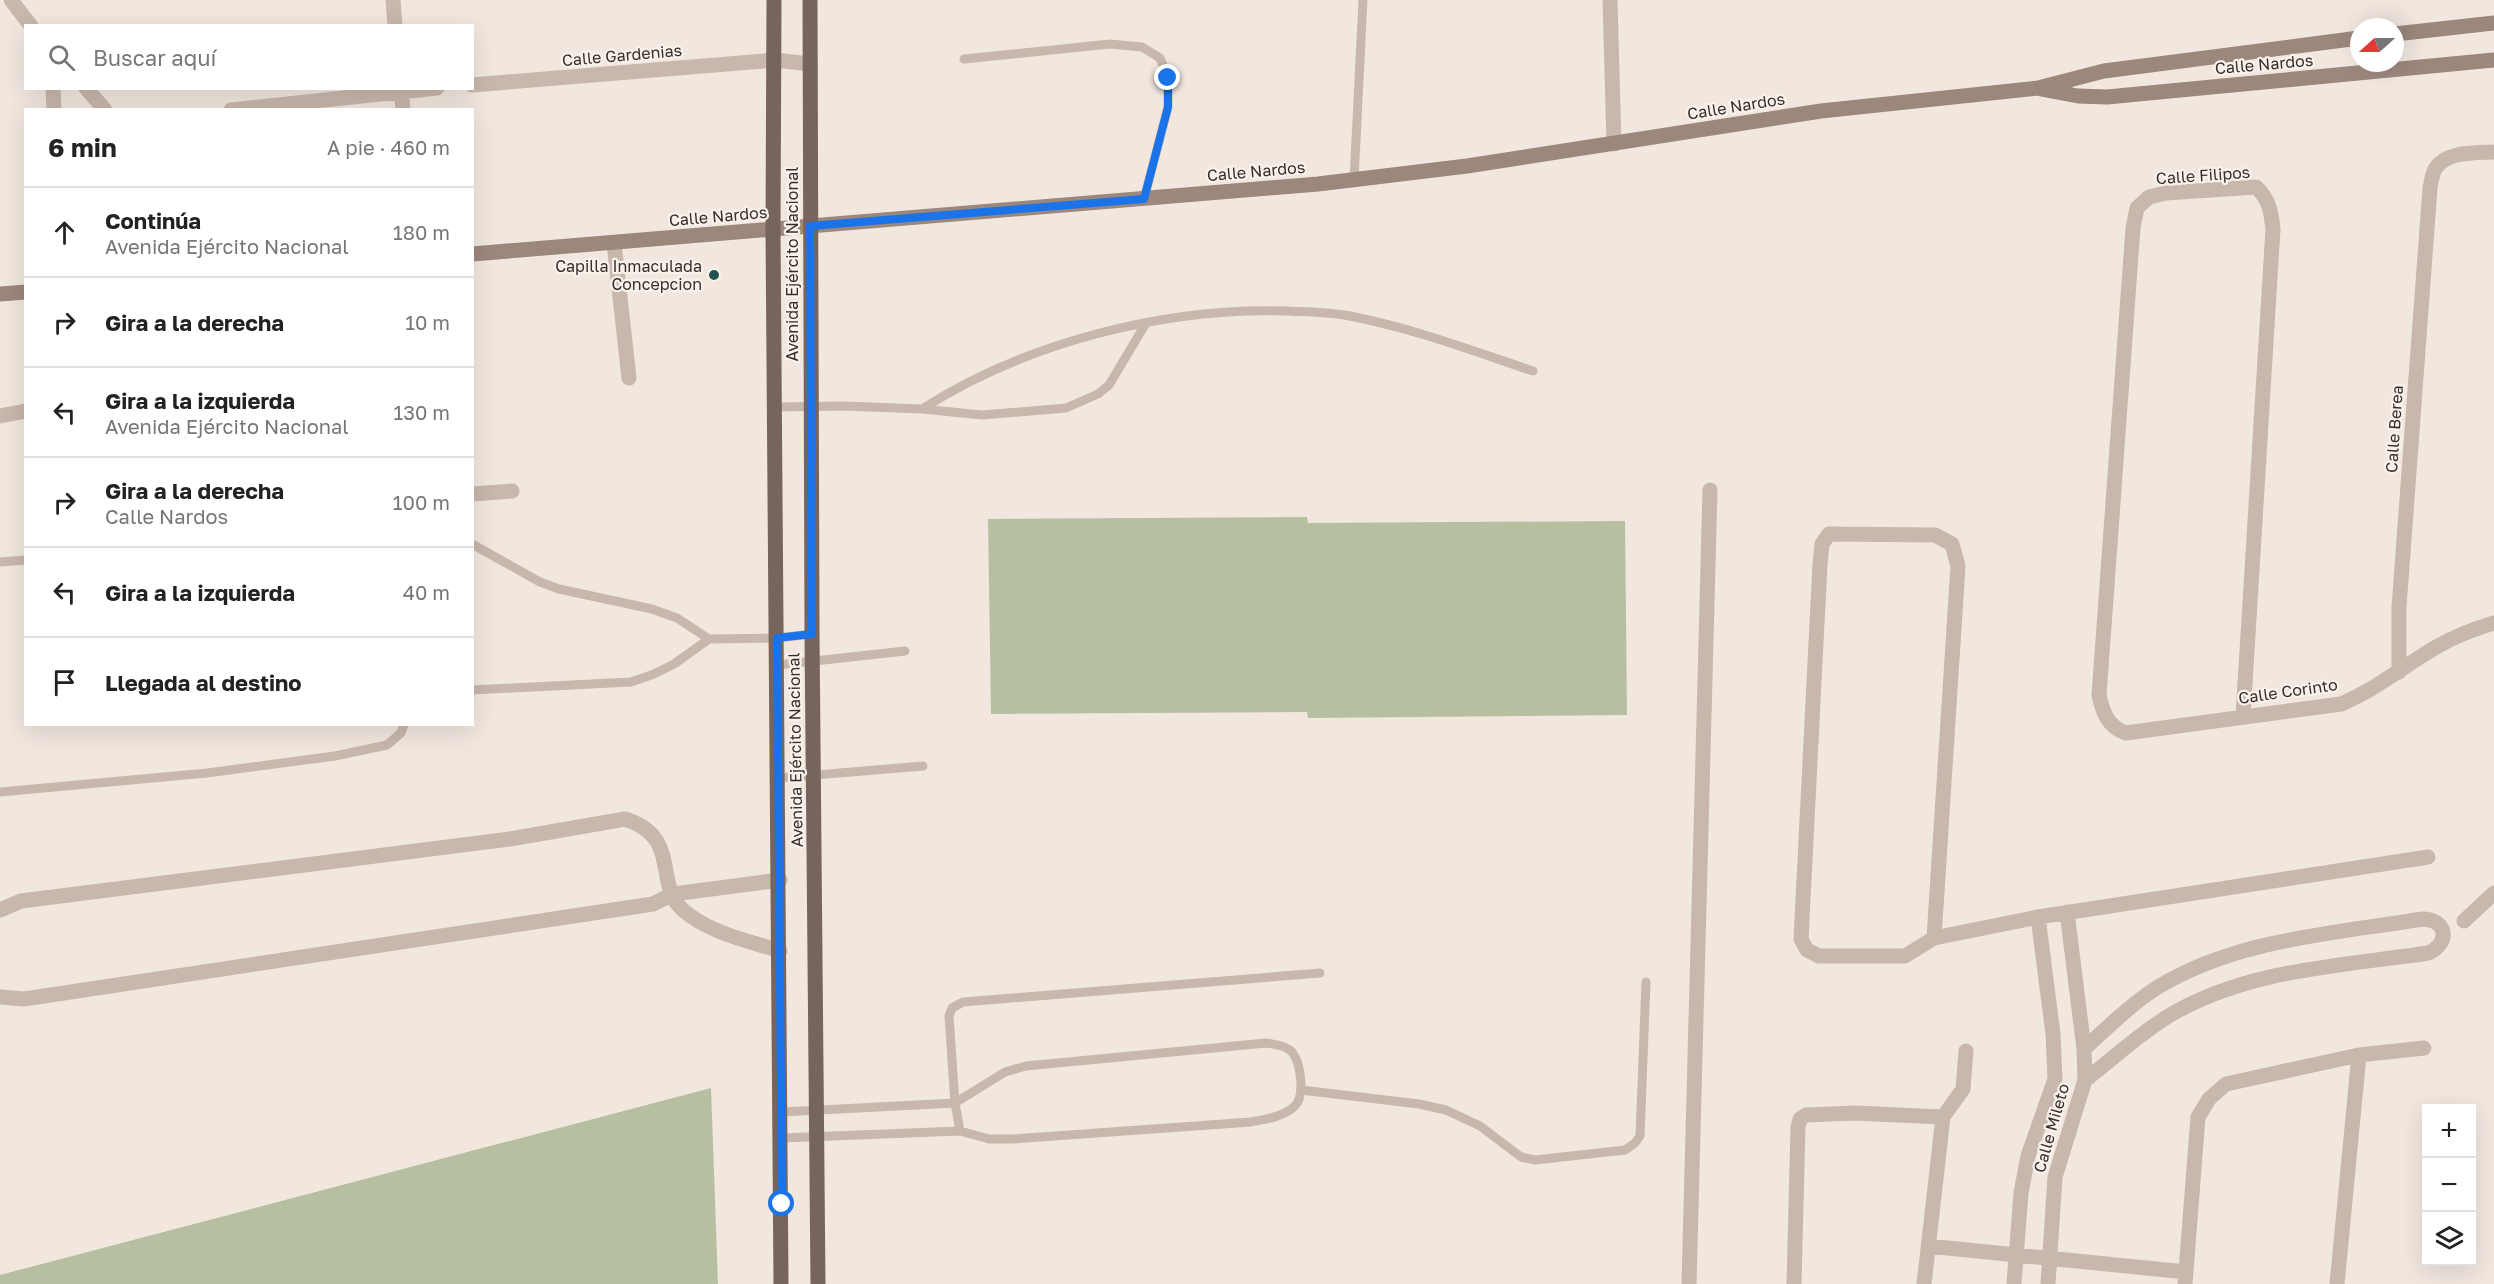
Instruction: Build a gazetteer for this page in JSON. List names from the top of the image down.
{
  "streets": {
    "main road": ["Avenida Ejército Nacional"],
    "street": [
      "Calle Gardenias",
      "Calle Nardos",
      "Calle Filipos",
      "Calle Berea",
      "Calle Corinto",
      "Calle Mileto"
    ]
  },
  "crossings": [
    ["Calle Gardenias", "Avenida Ejército Nacional"],
    ["Calle Nardos", "Avenida Ejército Nacional"],
    ["Calle Filipos", "Calle Corinto"],
    ["Calle Berea", "Calle Corinto"]
  ],
  "places": ["Capilla Inmaculada Concepcion"],
  "north": "left",
  "page": {
    "search": "Buscar aquí",
    "heading": ["6 min", "A pie · 460 m"],
    "list": [
      ["Continúa", "Avenida Ejército Nacional", "180 m"],
      ["Gira a la derecha", "10 m"],
      ["Gira a la izquierda", "Avenida Ejército Nacional", "130 m"],
      ["Gira a la derecha", "Calle Nardos", "100 m"],
      ["Gira a la izquierda", "40 m"],
      "Llegada al destino"
    ],
    "map_buttons": ["+", "−"]
  }
}
